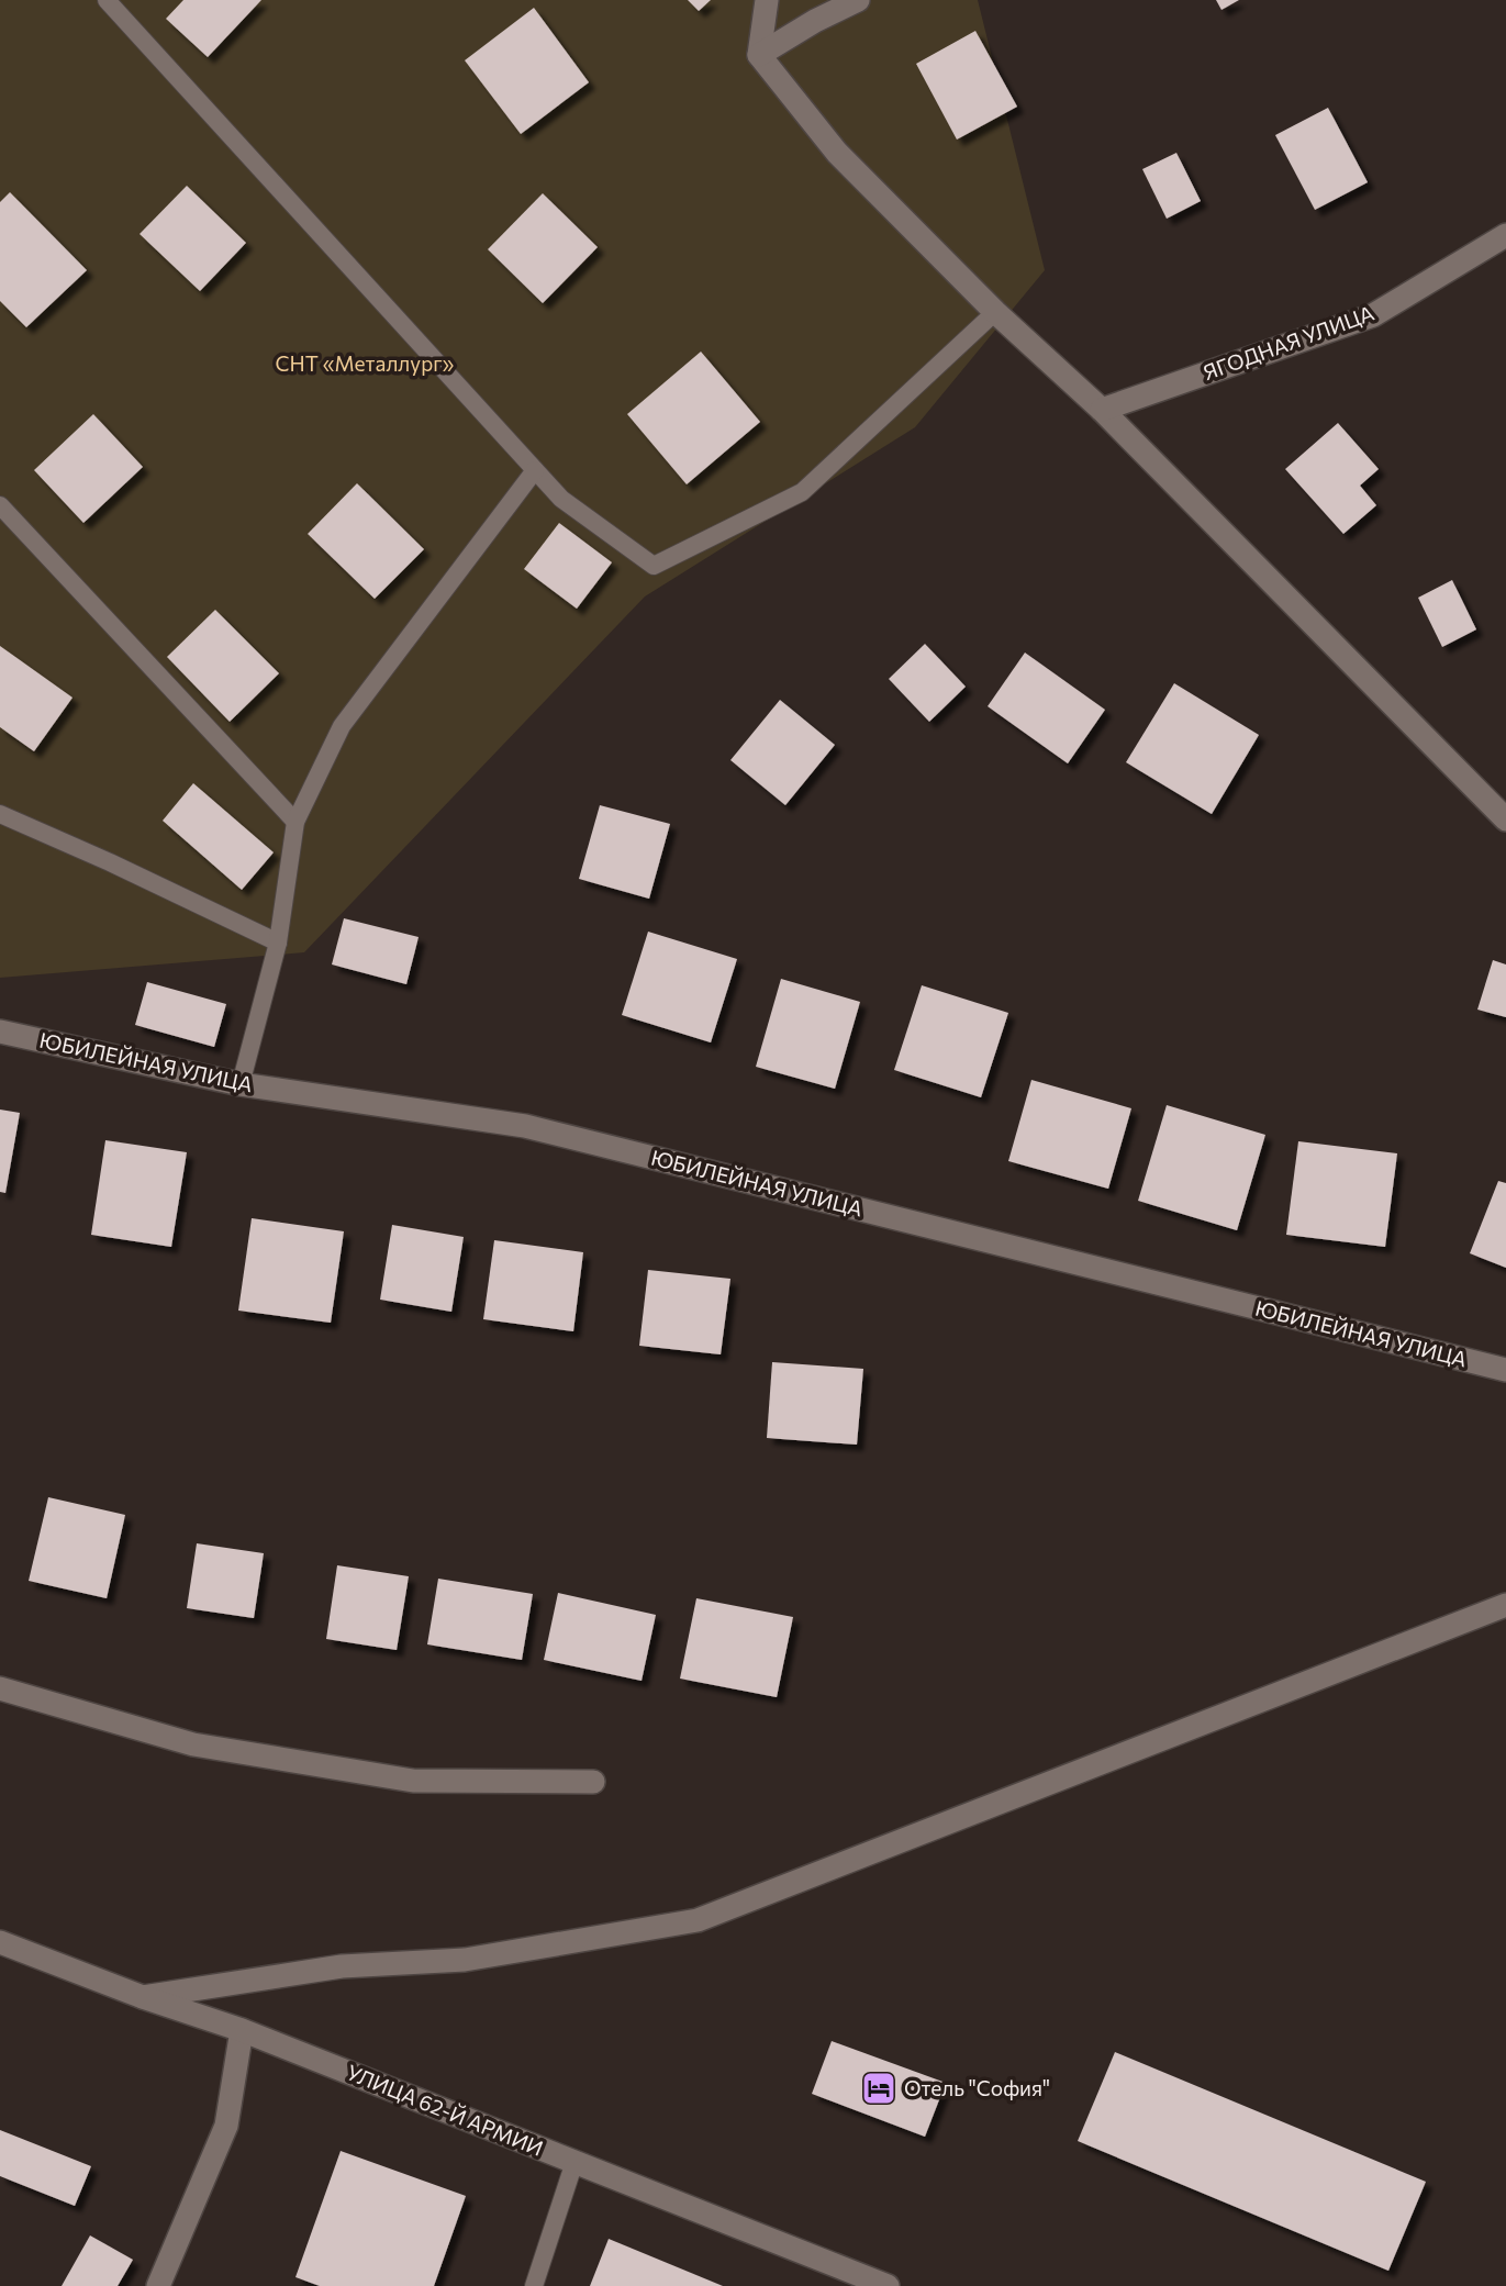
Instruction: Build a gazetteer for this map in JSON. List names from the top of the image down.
{
  "streets": {
    "street": ["ЯГОДНАЯ УЛИЦА", "ЮБИЛЕЙНАЯ УЛИЦА", "УЛИЦА 62-Й АРМИИ"]
  },
  "parks": ["СНТ «Металлург»"],
  "places": {
    "hotel": ["Отель \"София\""]
  }
}
